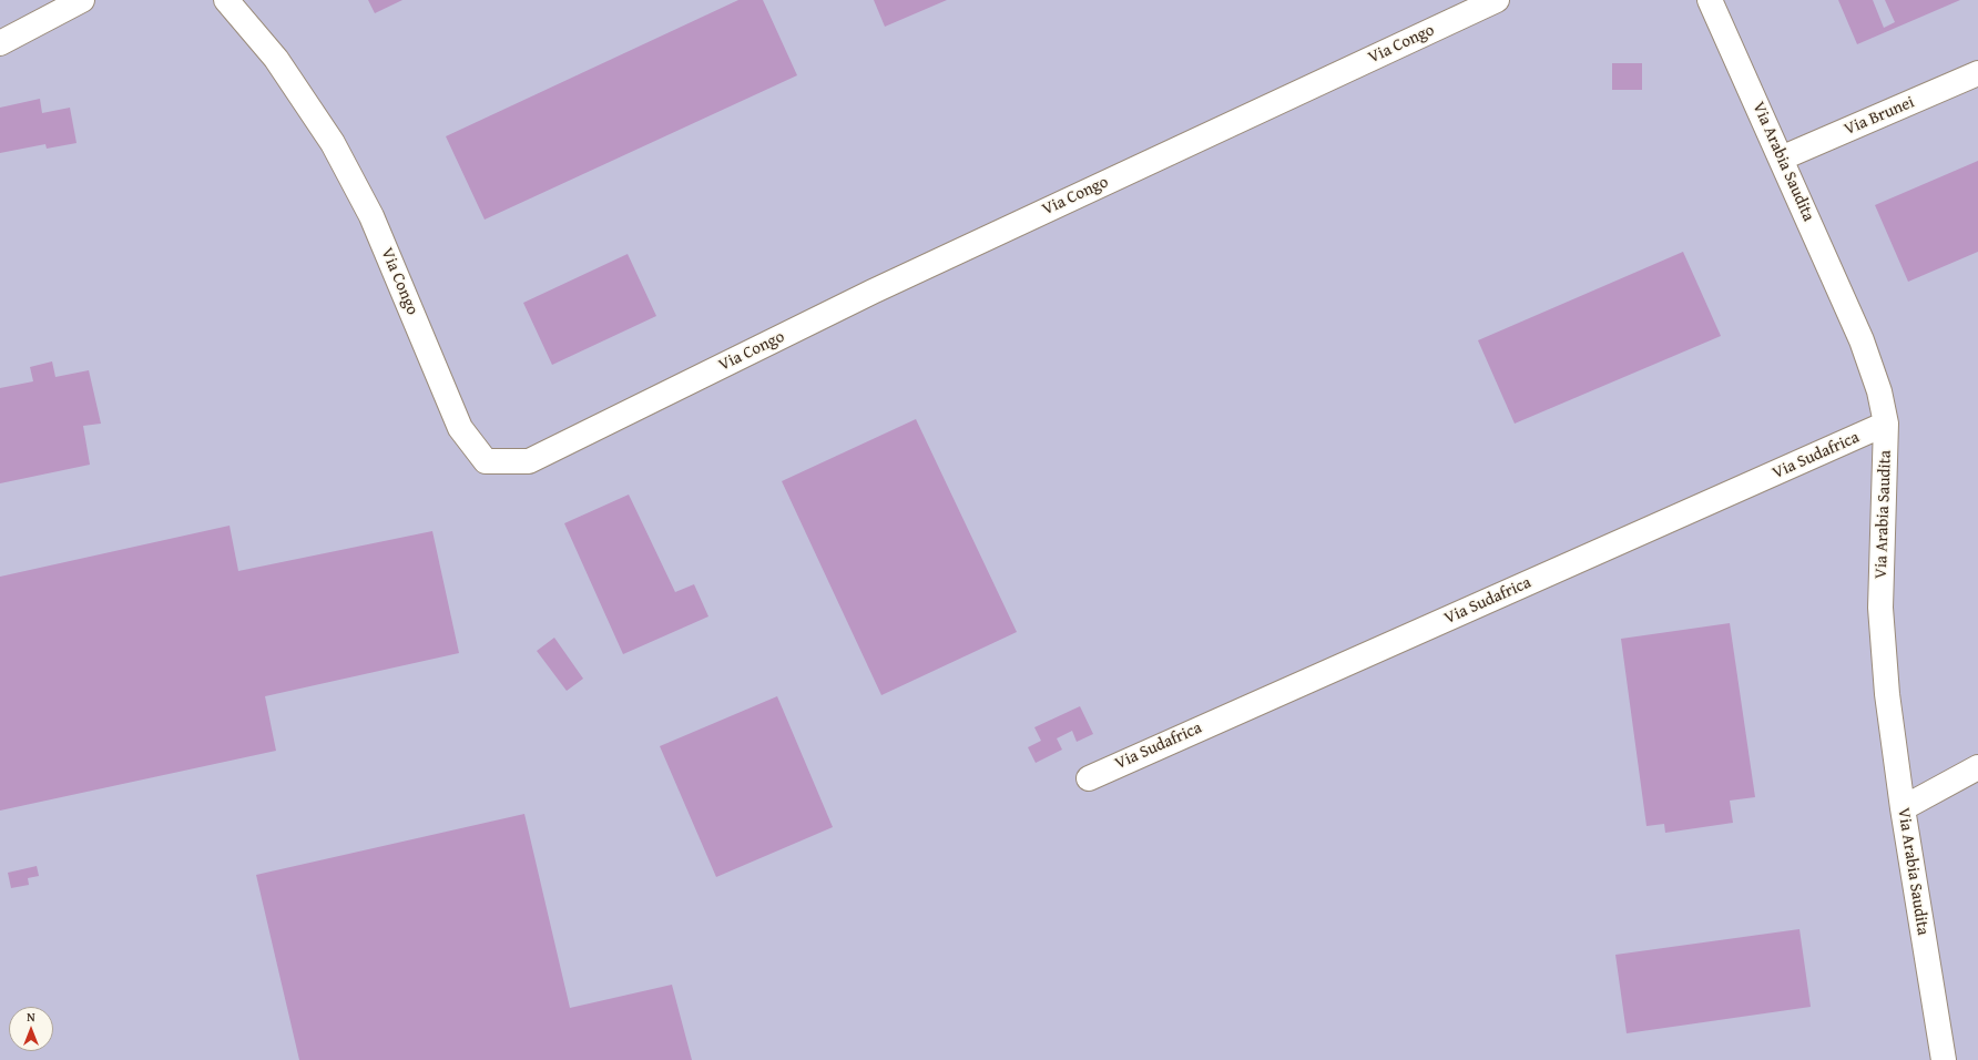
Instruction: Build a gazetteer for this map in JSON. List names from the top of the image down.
{
  "streets": {
    "street": [
      "Via Congo",
      "Via Brunei",
      "Via Arabia Saudita",
      "Via Sudafrica"
    ]
  },
  "crossings": [
    ["Via Brunei", "Via Arabia Saudita"],
    ["Via Arabia Saudita", "Via Sudafrica"]
  ],
  "north": "top"
}
